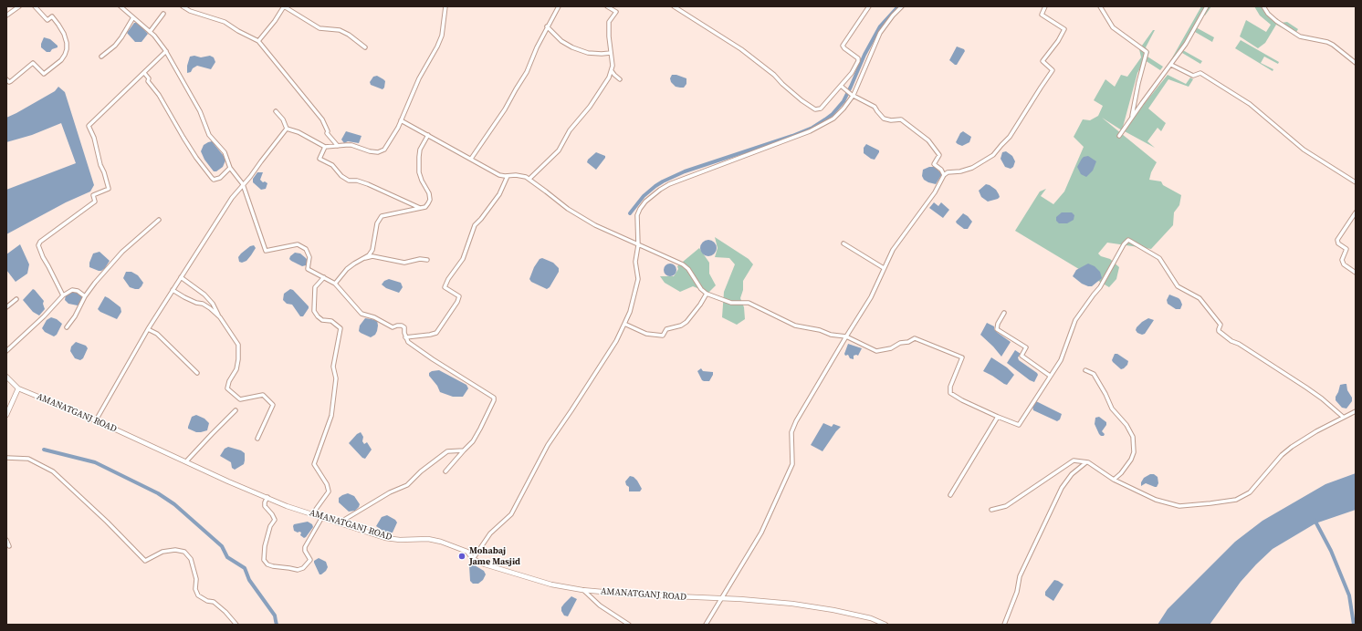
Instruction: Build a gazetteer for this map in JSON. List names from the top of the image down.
{
  "streets": {
    "main road": ["AMANATGANJ ROAD"]
  },
  "places": ["Mohabaj Jame Masjid"]
}
